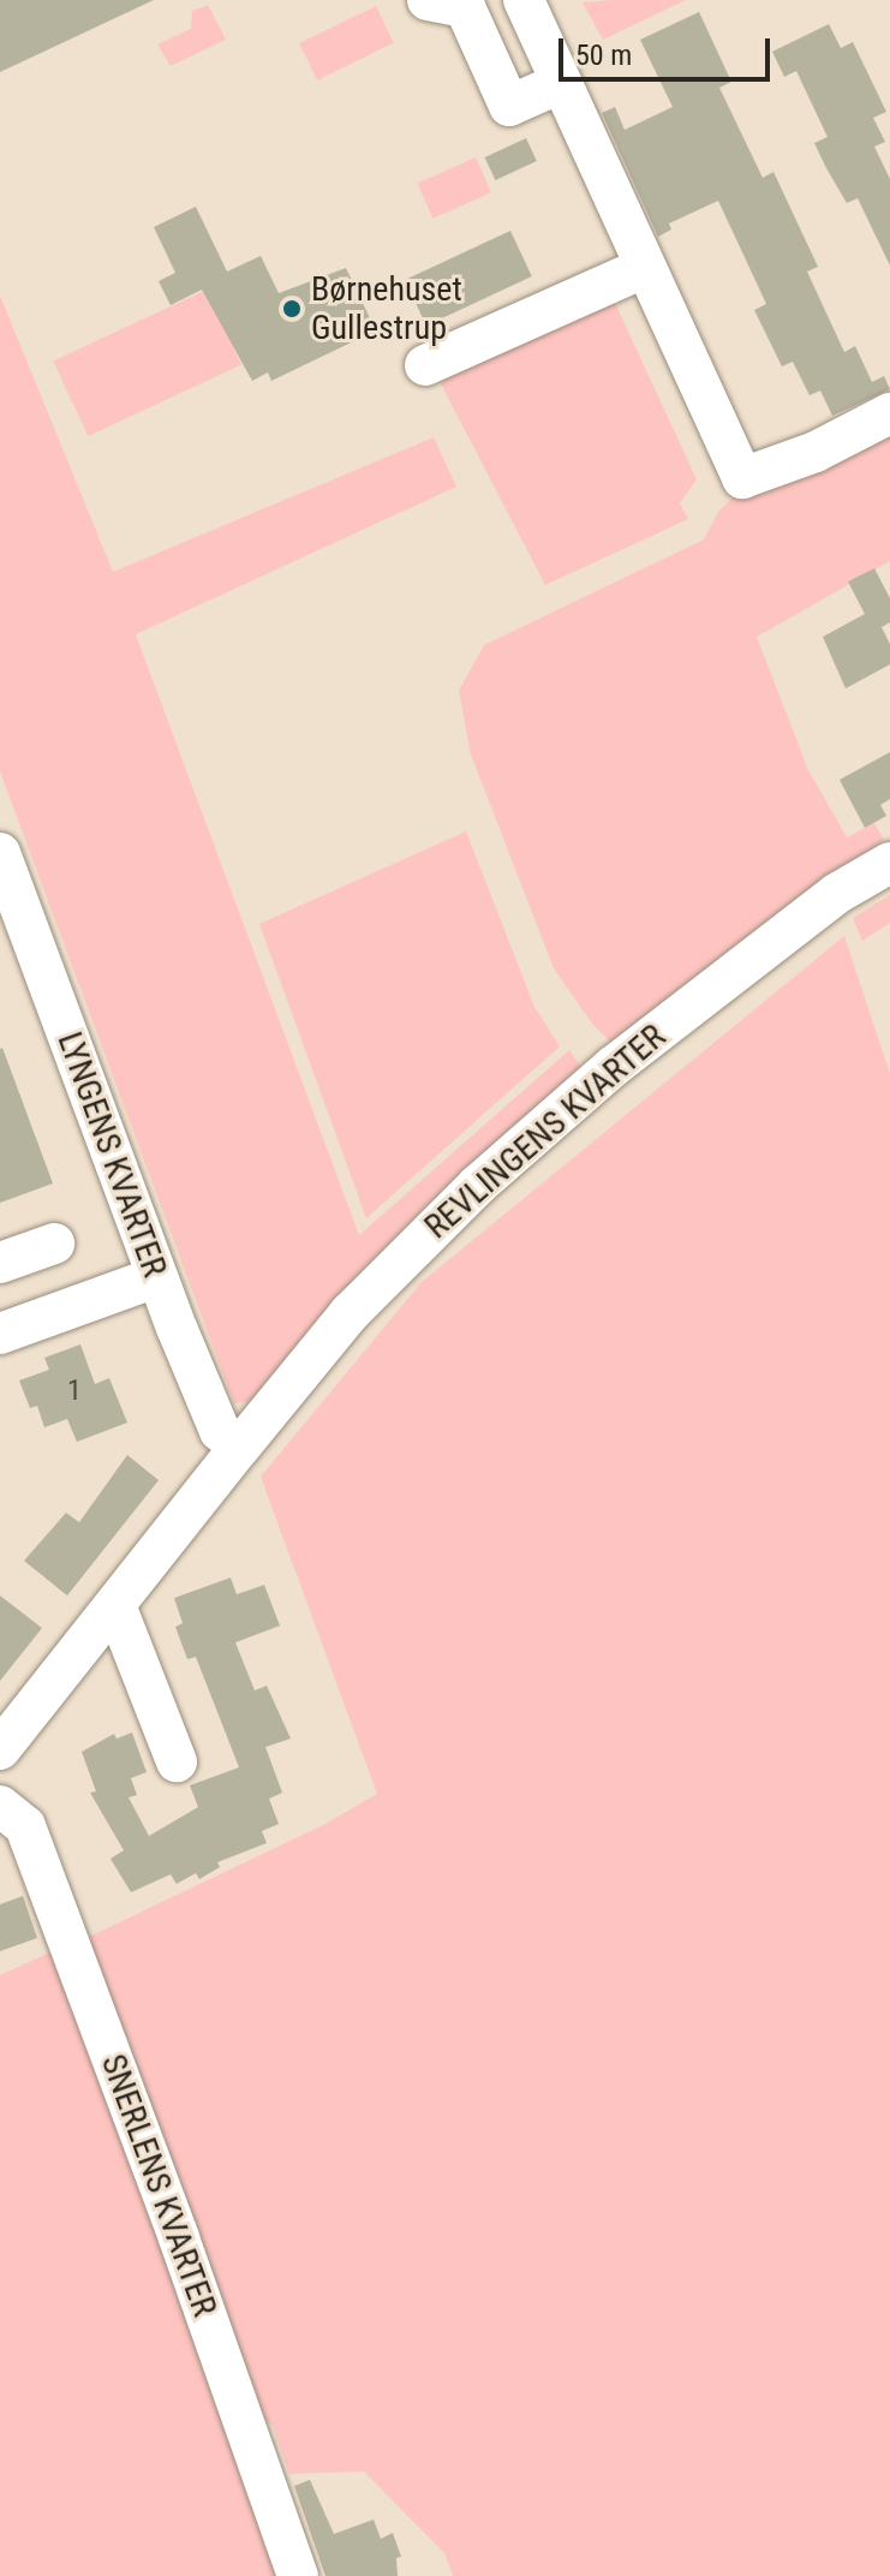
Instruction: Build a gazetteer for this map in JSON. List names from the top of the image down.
{
  "streets": {
    "street": ["REVLINGENS KVARTER", "LYNGENS KVARTER", "SNERLENS KVARTER"]
  },
  "crossings": [
    ["REVLINGENS KVARTER", "LYNGENS KVARTER"]
  ],
  "places": ["Børnehuset Gullestrup"],
  "house_numbers": ["1"],
  "scale_bar": "50 m"
}
